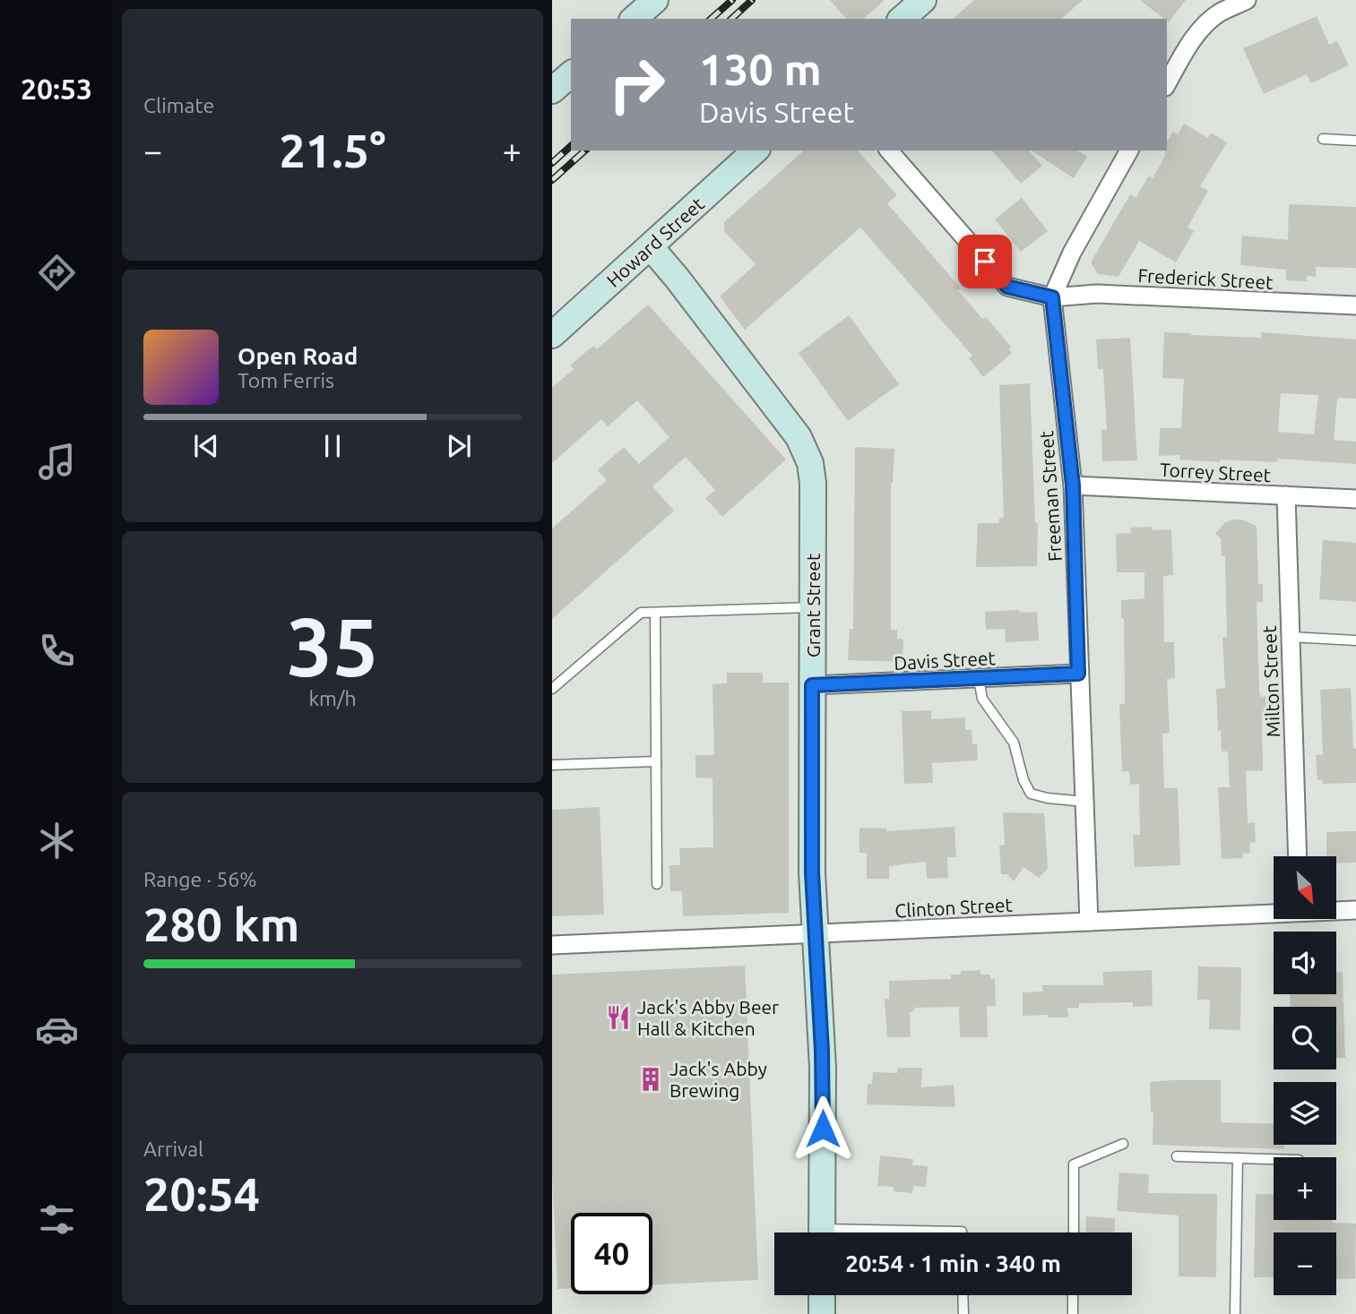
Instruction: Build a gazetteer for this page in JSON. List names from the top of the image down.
{
  "streets": {
    "street": [
      "Howard Street",
      "Frederick Street",
      "Torrey Street",
      "Freeman Street",
      "Grant Street",
      "Davis Street",
      "Milton Street",
      "Clinton Street"
    ]
  },
  "crossings": [
    ["Howard Street", "Grant Street"],
    ["Frederick Street", "Freeman Street"],
    ["Torrey Street", "Freeman Street"],
    ["Torrey Street", "Milton Street"],
    ["Freeman Street", "Davis Street"],
    ["Freeman Street", "Clinton Street"],
    ["Grant Street", "Davis Street"],
    ["Grant Street", "Clinton Street"]
  ],
  "places": {
    "restaurant": ["Jack's Abby Beer Hall & Kitchen"],
    "building": ["Jack's Abby Brewing"]
  },
  "north": "bottom right",
  "page": {
    "tabs": "20:53",
    "tile": [
      "Climate",
      ["35", "km/h"],
      ["Range · 56%", "280 km"],
      ["Arrival", "20:54"]
    ],
    "turn": ["130 m", "Davis Street"],
    "heat": ["−", "21.5°", "+"],
    "song": ["Open Road", "Tom Ferris"],
    "map_buttons": ["+", "−"],
    "limit": "40",
    "trip": "20:54 · 1 min · 340 m"
  }
}
